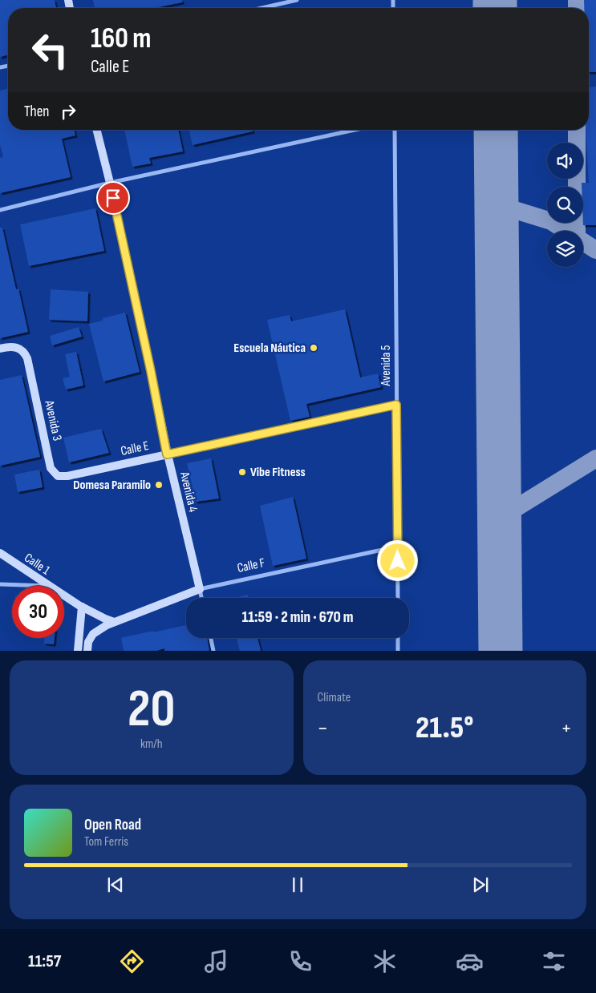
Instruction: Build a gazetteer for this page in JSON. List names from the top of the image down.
{
  "streets": {
    "main road": [
      "Avenida 3",
      "Calle E",
      "Avenida 4",
      "Calle 1",
      "Calle F"
    ],
    "street": ["Avenida 5"]
  },
  "crossings": [
    ["Avenida 5", "Calle E"],
    ["Avenida 5", "Calle F"],
    ["Avenida 3", "Calle E"],
    ["Calle E", "Avenida 4"],
    ["Avenida 4", "Calle F"],
    ["Calle 1", "Calle F"]
  ],
  "places": ["Escuela Náutica", "Vibe Fitness", "Domesa Paramilo"],
  "page": {
    "turn": ["160 m", "Calle E"],
    "then": "Then",
    "limit": "30",
    "trip": "11:59 · 2 min · 670 m",
    "tile": [
      ["20", "km/h"],
      "Climate"
    ],
    "heat": ["−", "21.5°", "+"],
    "song": ["Open Road", "Tom Ferris"],
    "tabs": "11:57"
  }
}
